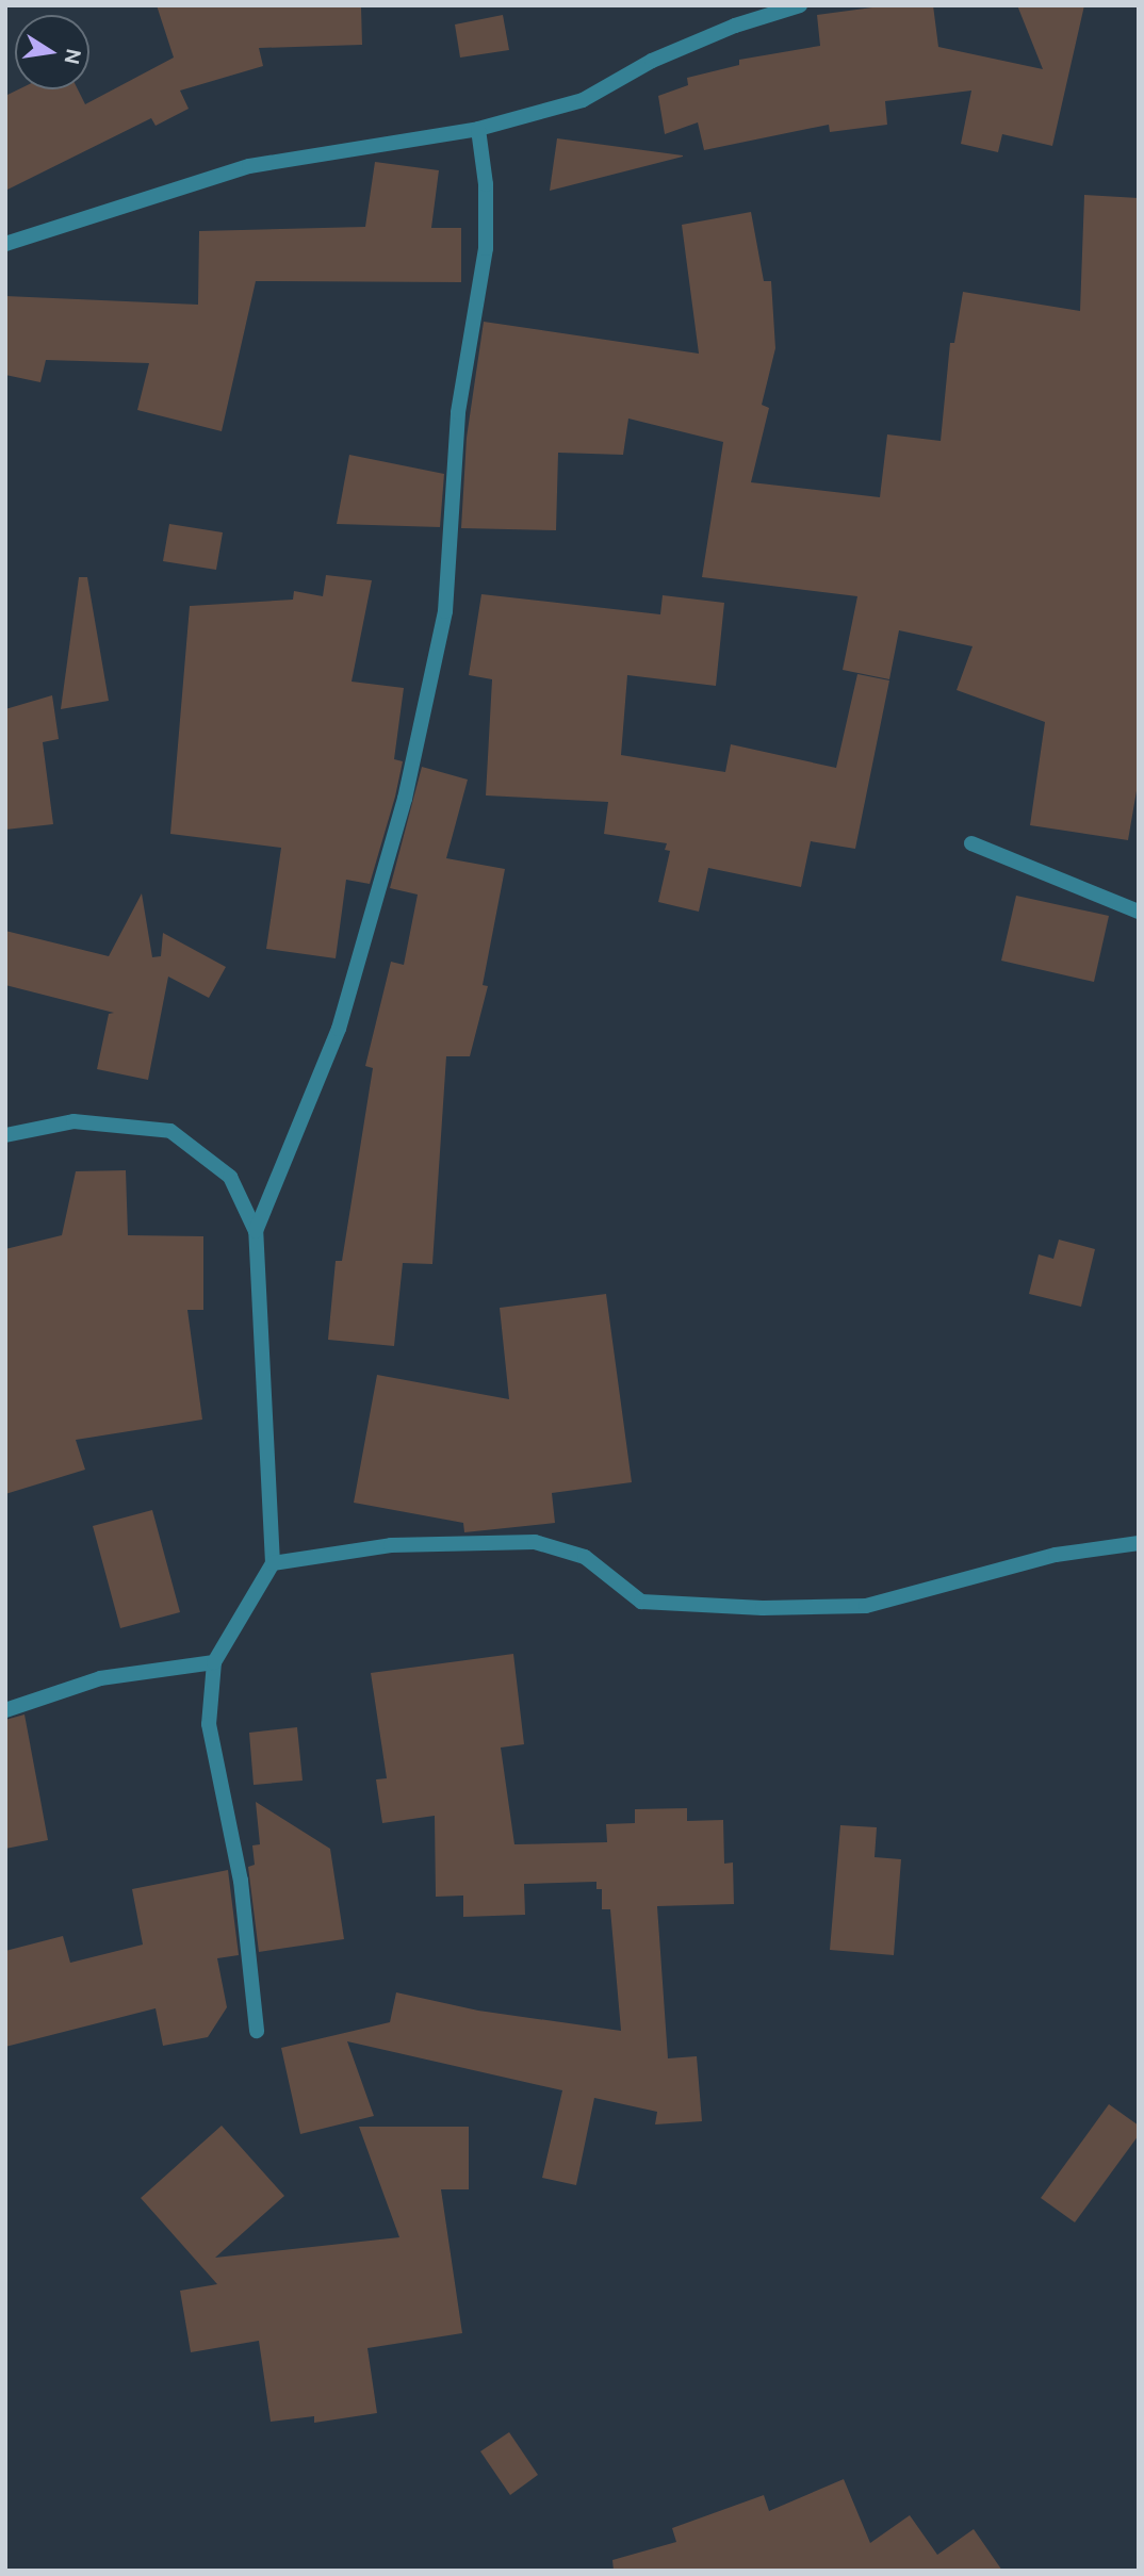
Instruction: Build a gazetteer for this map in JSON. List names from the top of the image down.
{
  "north": "right"
}
